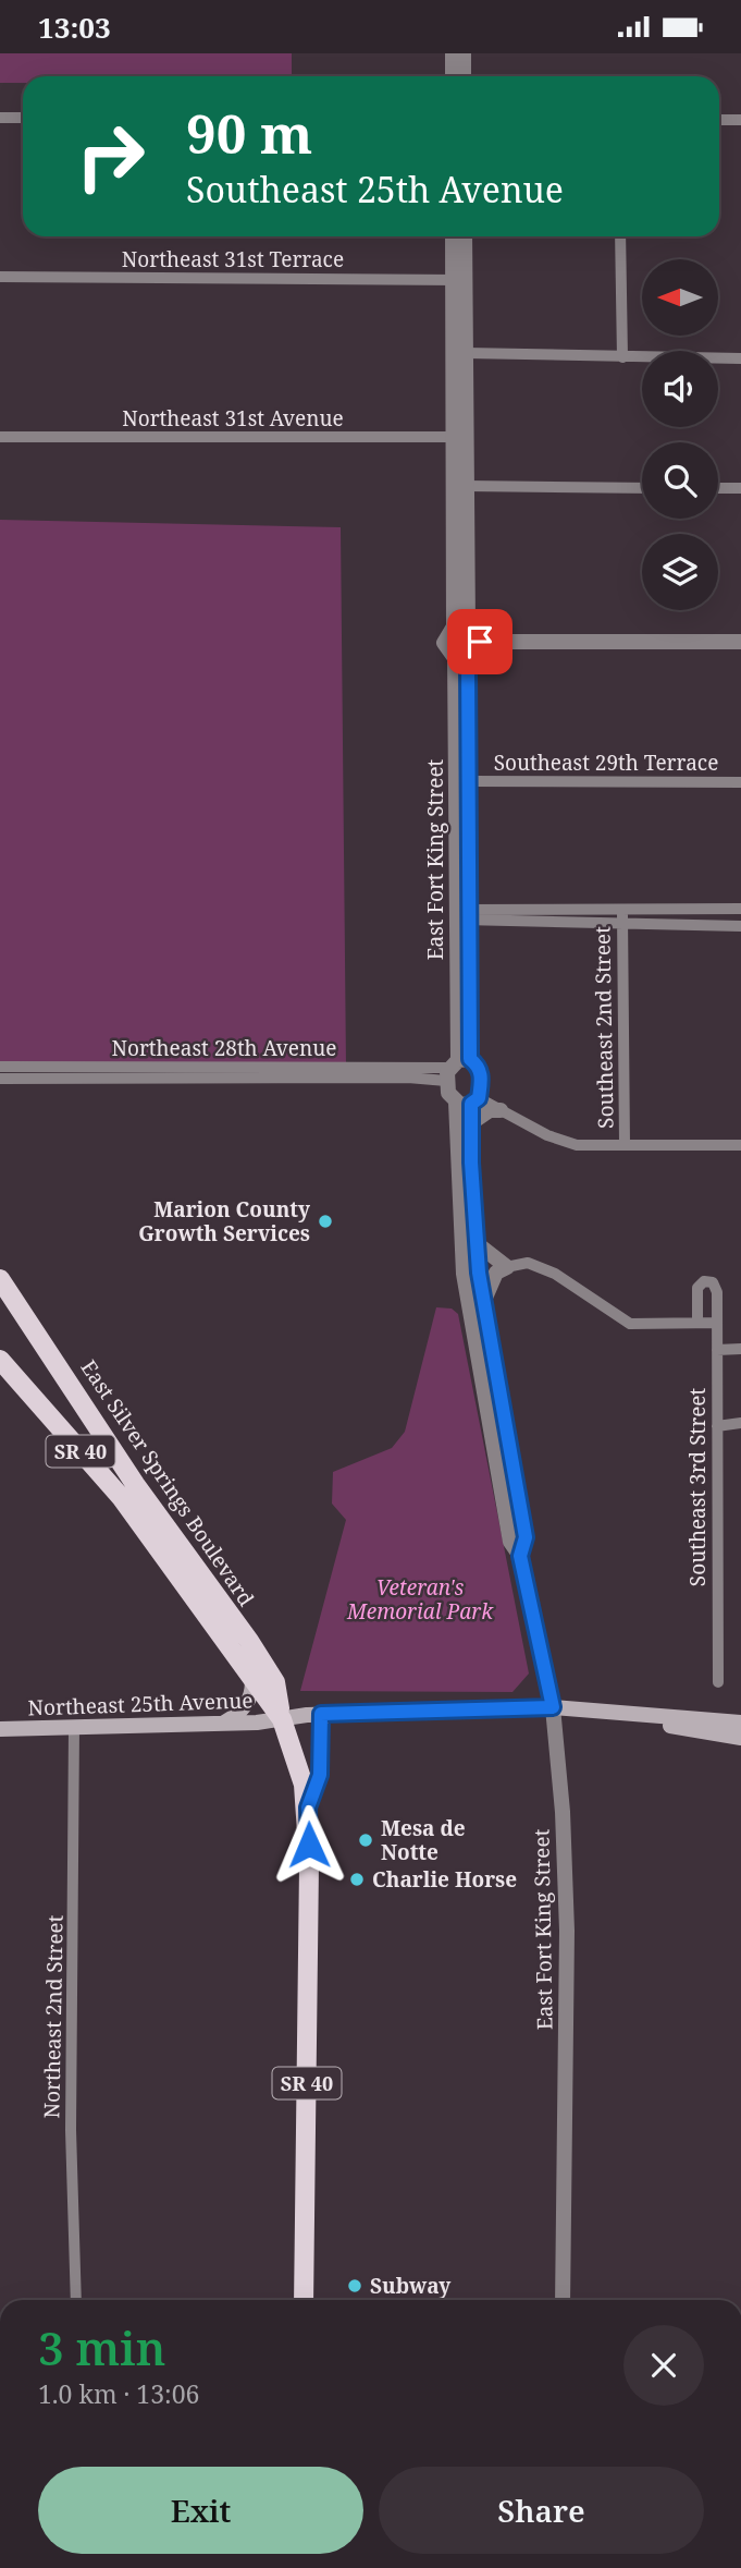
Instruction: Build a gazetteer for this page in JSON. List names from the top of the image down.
{
  "streets": {
    "main road": ["SR 40", "East Silver Springs Boulevard", "Northeast 25th Avenue"],
    "street": [
      "Northeast 31st Terrace",
      "Northeast 31st Avenue",
      "Southeast 29th Terrace",
      "East Fort King Street",
      "Southeast 2nd Street",
      "Northeast 28th Avenue",
      "Southeast 3rd Street",
      "Northeast 2nd Street"
    ]
  },
  "crossings": [
    ["Northeast 31st Terrace", "East Fort King Street"],
    ["Northeast 31st Avenue", "East Fort King Street"],
    ["Southeast 29th Terrace", "East Fort King Street"],
    ["East Fort King Street", "Northeast 28th Avenue"],
    ["East Fort King Street", "Northeast 25th Avenue"],
    ["East Silver Springs Boulevard", "Northeast 25th Avenue"],
    ["Northeast 25th Avenue", "Northeast 2nd Street"]
  ],
  "parks": ["Veteran's Memorial Park"],
  "places": [
    "Marion County Growth Services",
    "Mesa de Notte",
    "Charlie Horse",
    "Subway"
  ],
  "north": "left",
  "page": {
    "status": "13:03",
    "turn": ["90 m", "Southeast 25th Avenue"],
    "heading": ["3 min", "1.0 km · 13:06"],
    "buttons": ["Exit", "Share"]
  }
}
